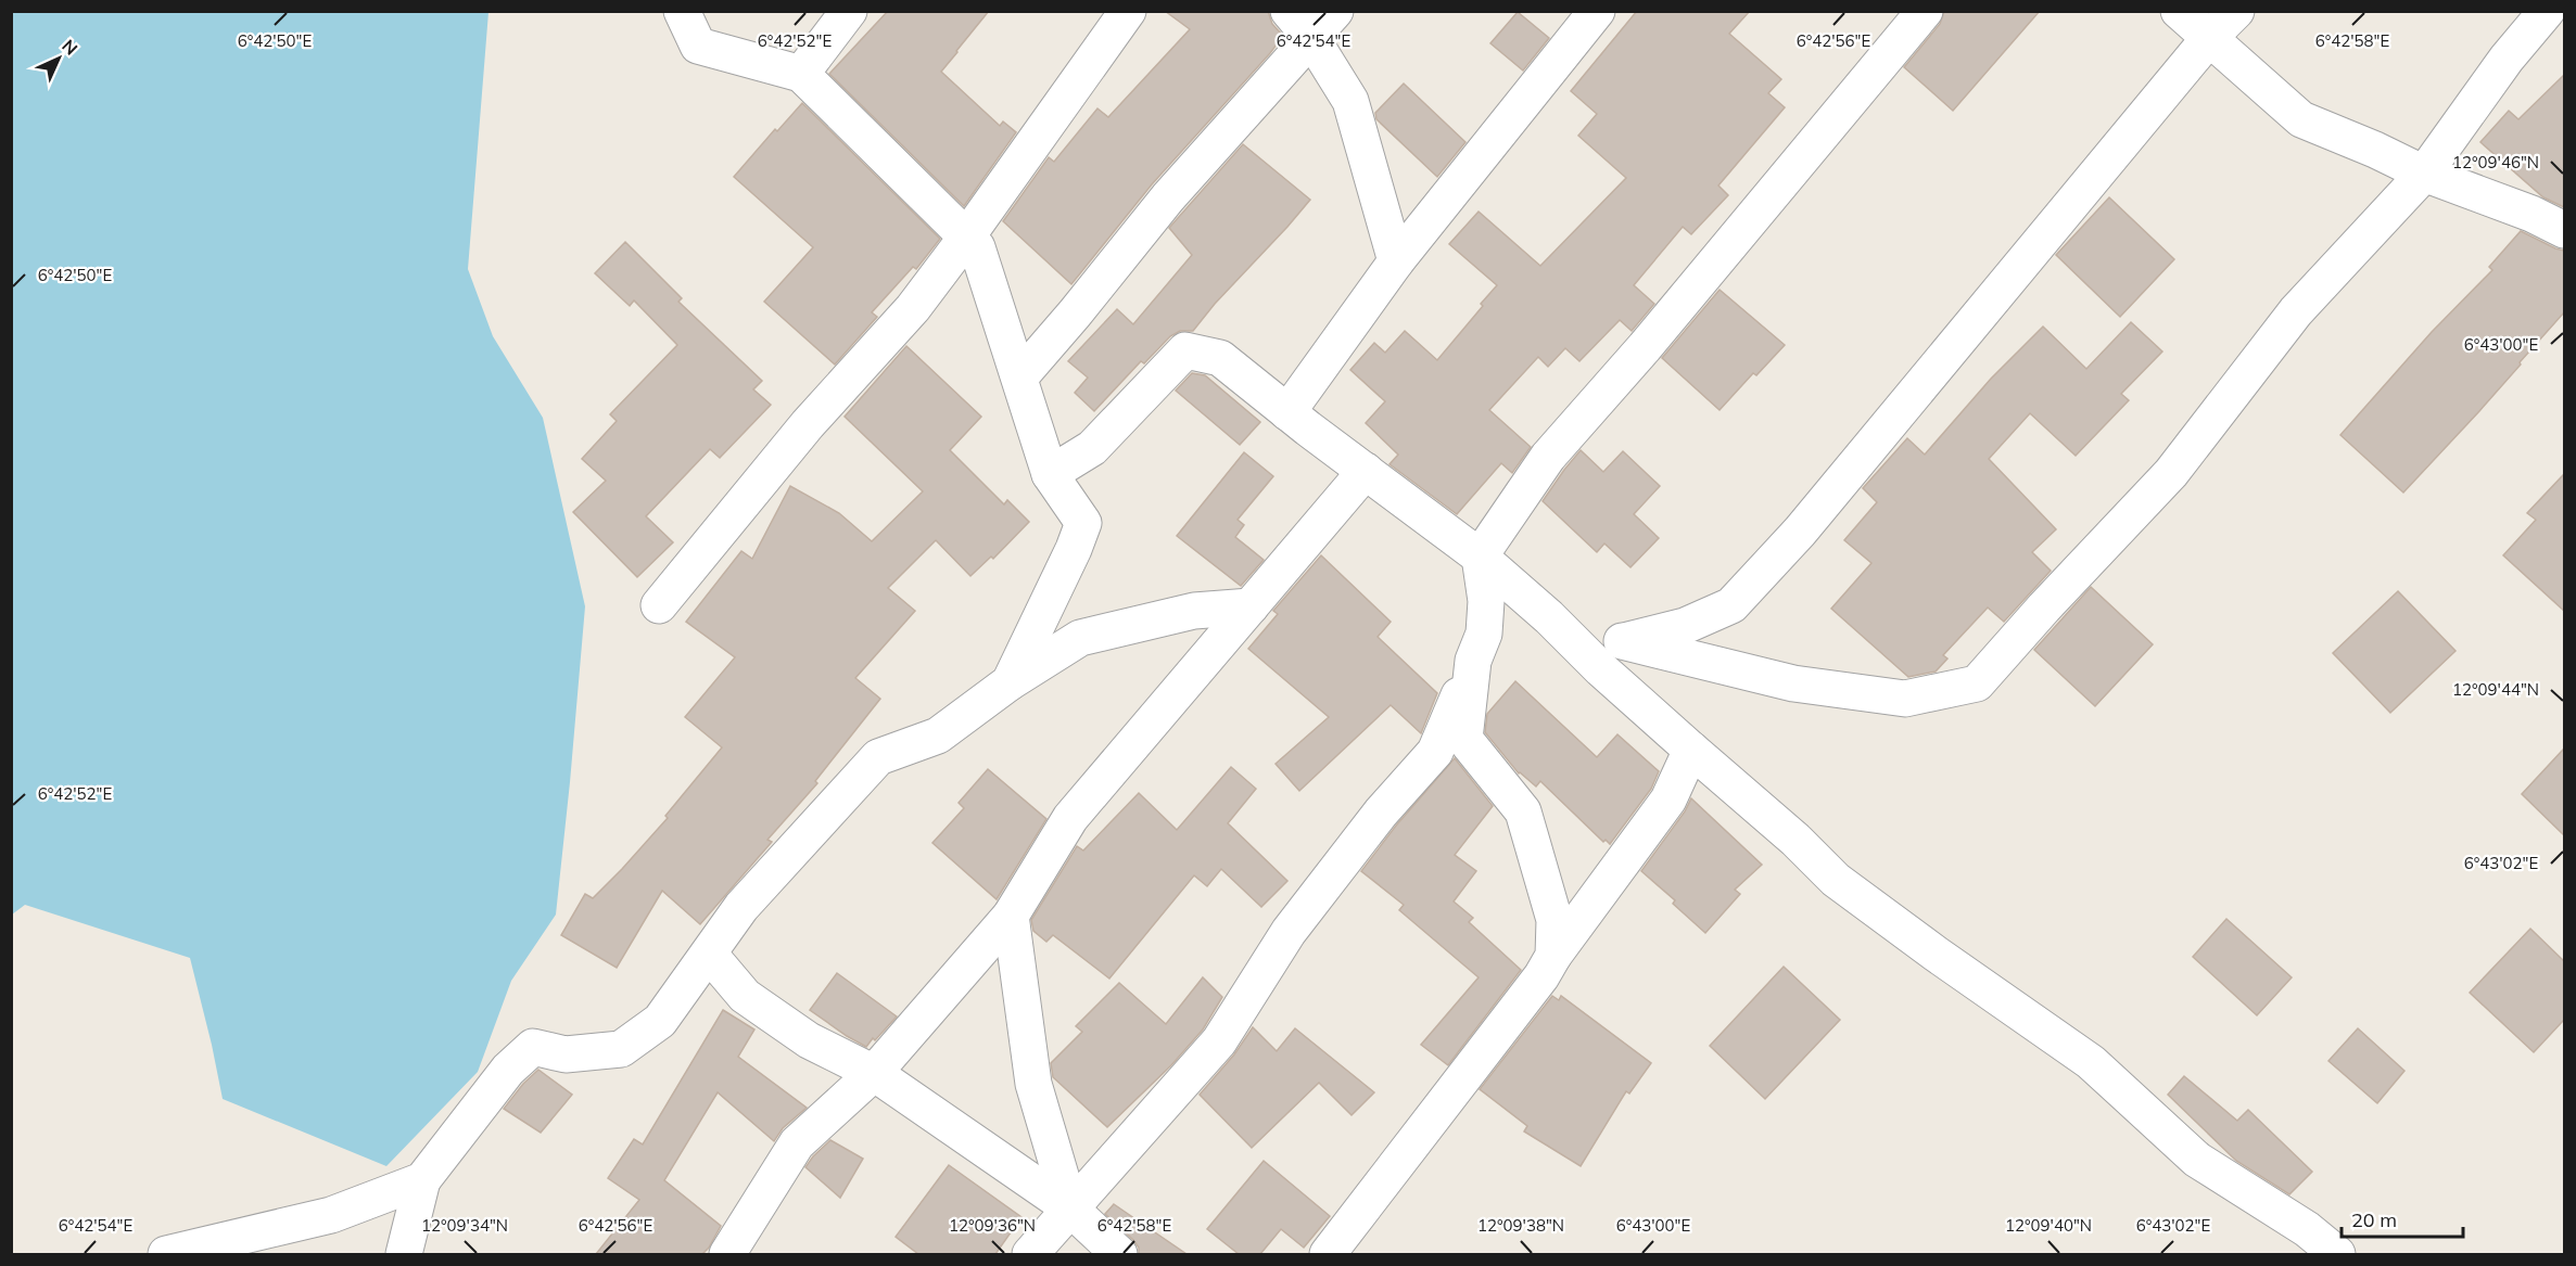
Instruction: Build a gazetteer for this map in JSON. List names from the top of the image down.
{
  "scale_bar": "20 m",
  "north": "top right",
  "coordinates": [
    "6°42'50\"E",
    "6°42'52\"E",
    "6°42'54\"E",
    "6°42'56\"E",
    "6°42'58\"E",
    "12°09'46\"N",
    "6°43'00\"E",
    "12°09'44\"N",
    "6°43'02\"E",
    "12°09'34\"N",
    "12°09'36\"N",
    "12°09'38\"N",
    "12°09'40\"N"
  ]
}
